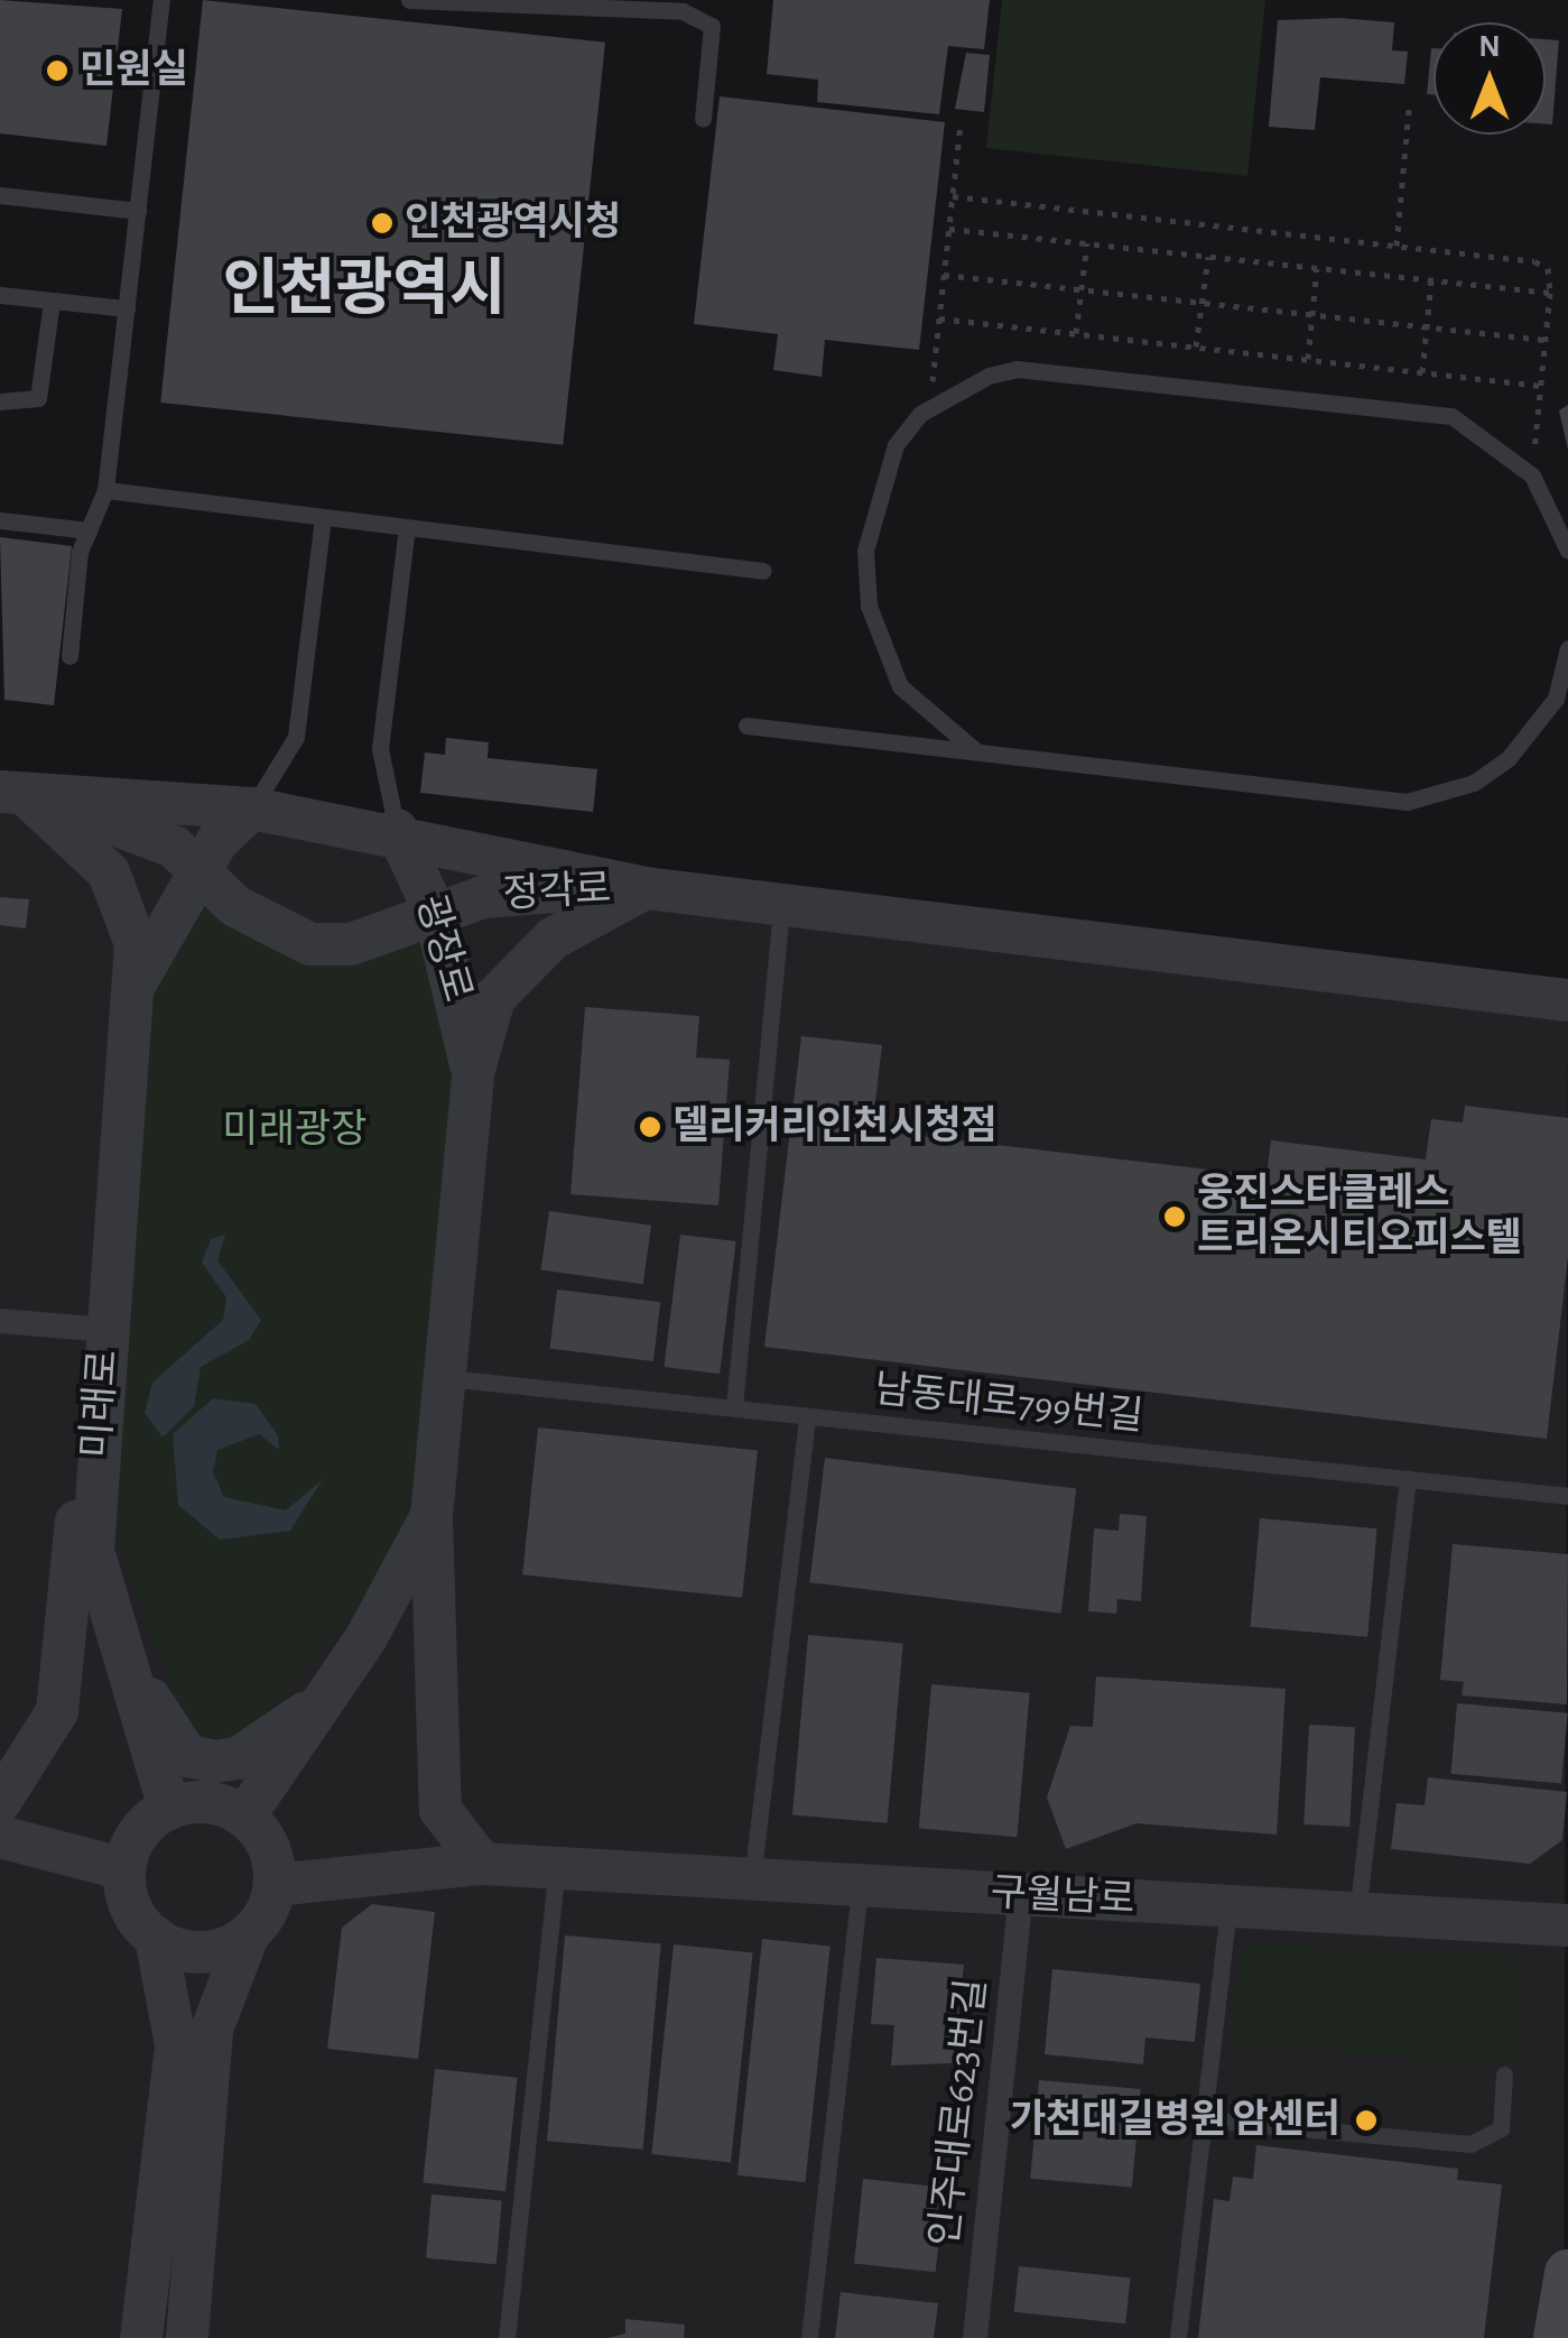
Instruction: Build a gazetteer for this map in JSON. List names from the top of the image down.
{
  "streets": {
    "street": [
      "정각로",
      "광장로",
      "미래로",
      "구월남로",
      "인주대로623번길"
    ],
    "lane": ["남동대로799번길"]
  },
  "crossings": [
    ["정각로", "광장로"],
    ["정각로", "미래로"],
    ["미래로", "구월남로"],
    ["구월남로", "인주대로623번길"]
  ],
  "districts": ["인천광역시"],
  "parks": ["미래광장"],
  "places": [
    "민원실",
    "인천광역시청",
    "델리커리인천시청점",
    "웅진스타클레스 트리온시티오피스텔",
    "가천대길병원 암센터"
  ],
  "north": "top"
}
